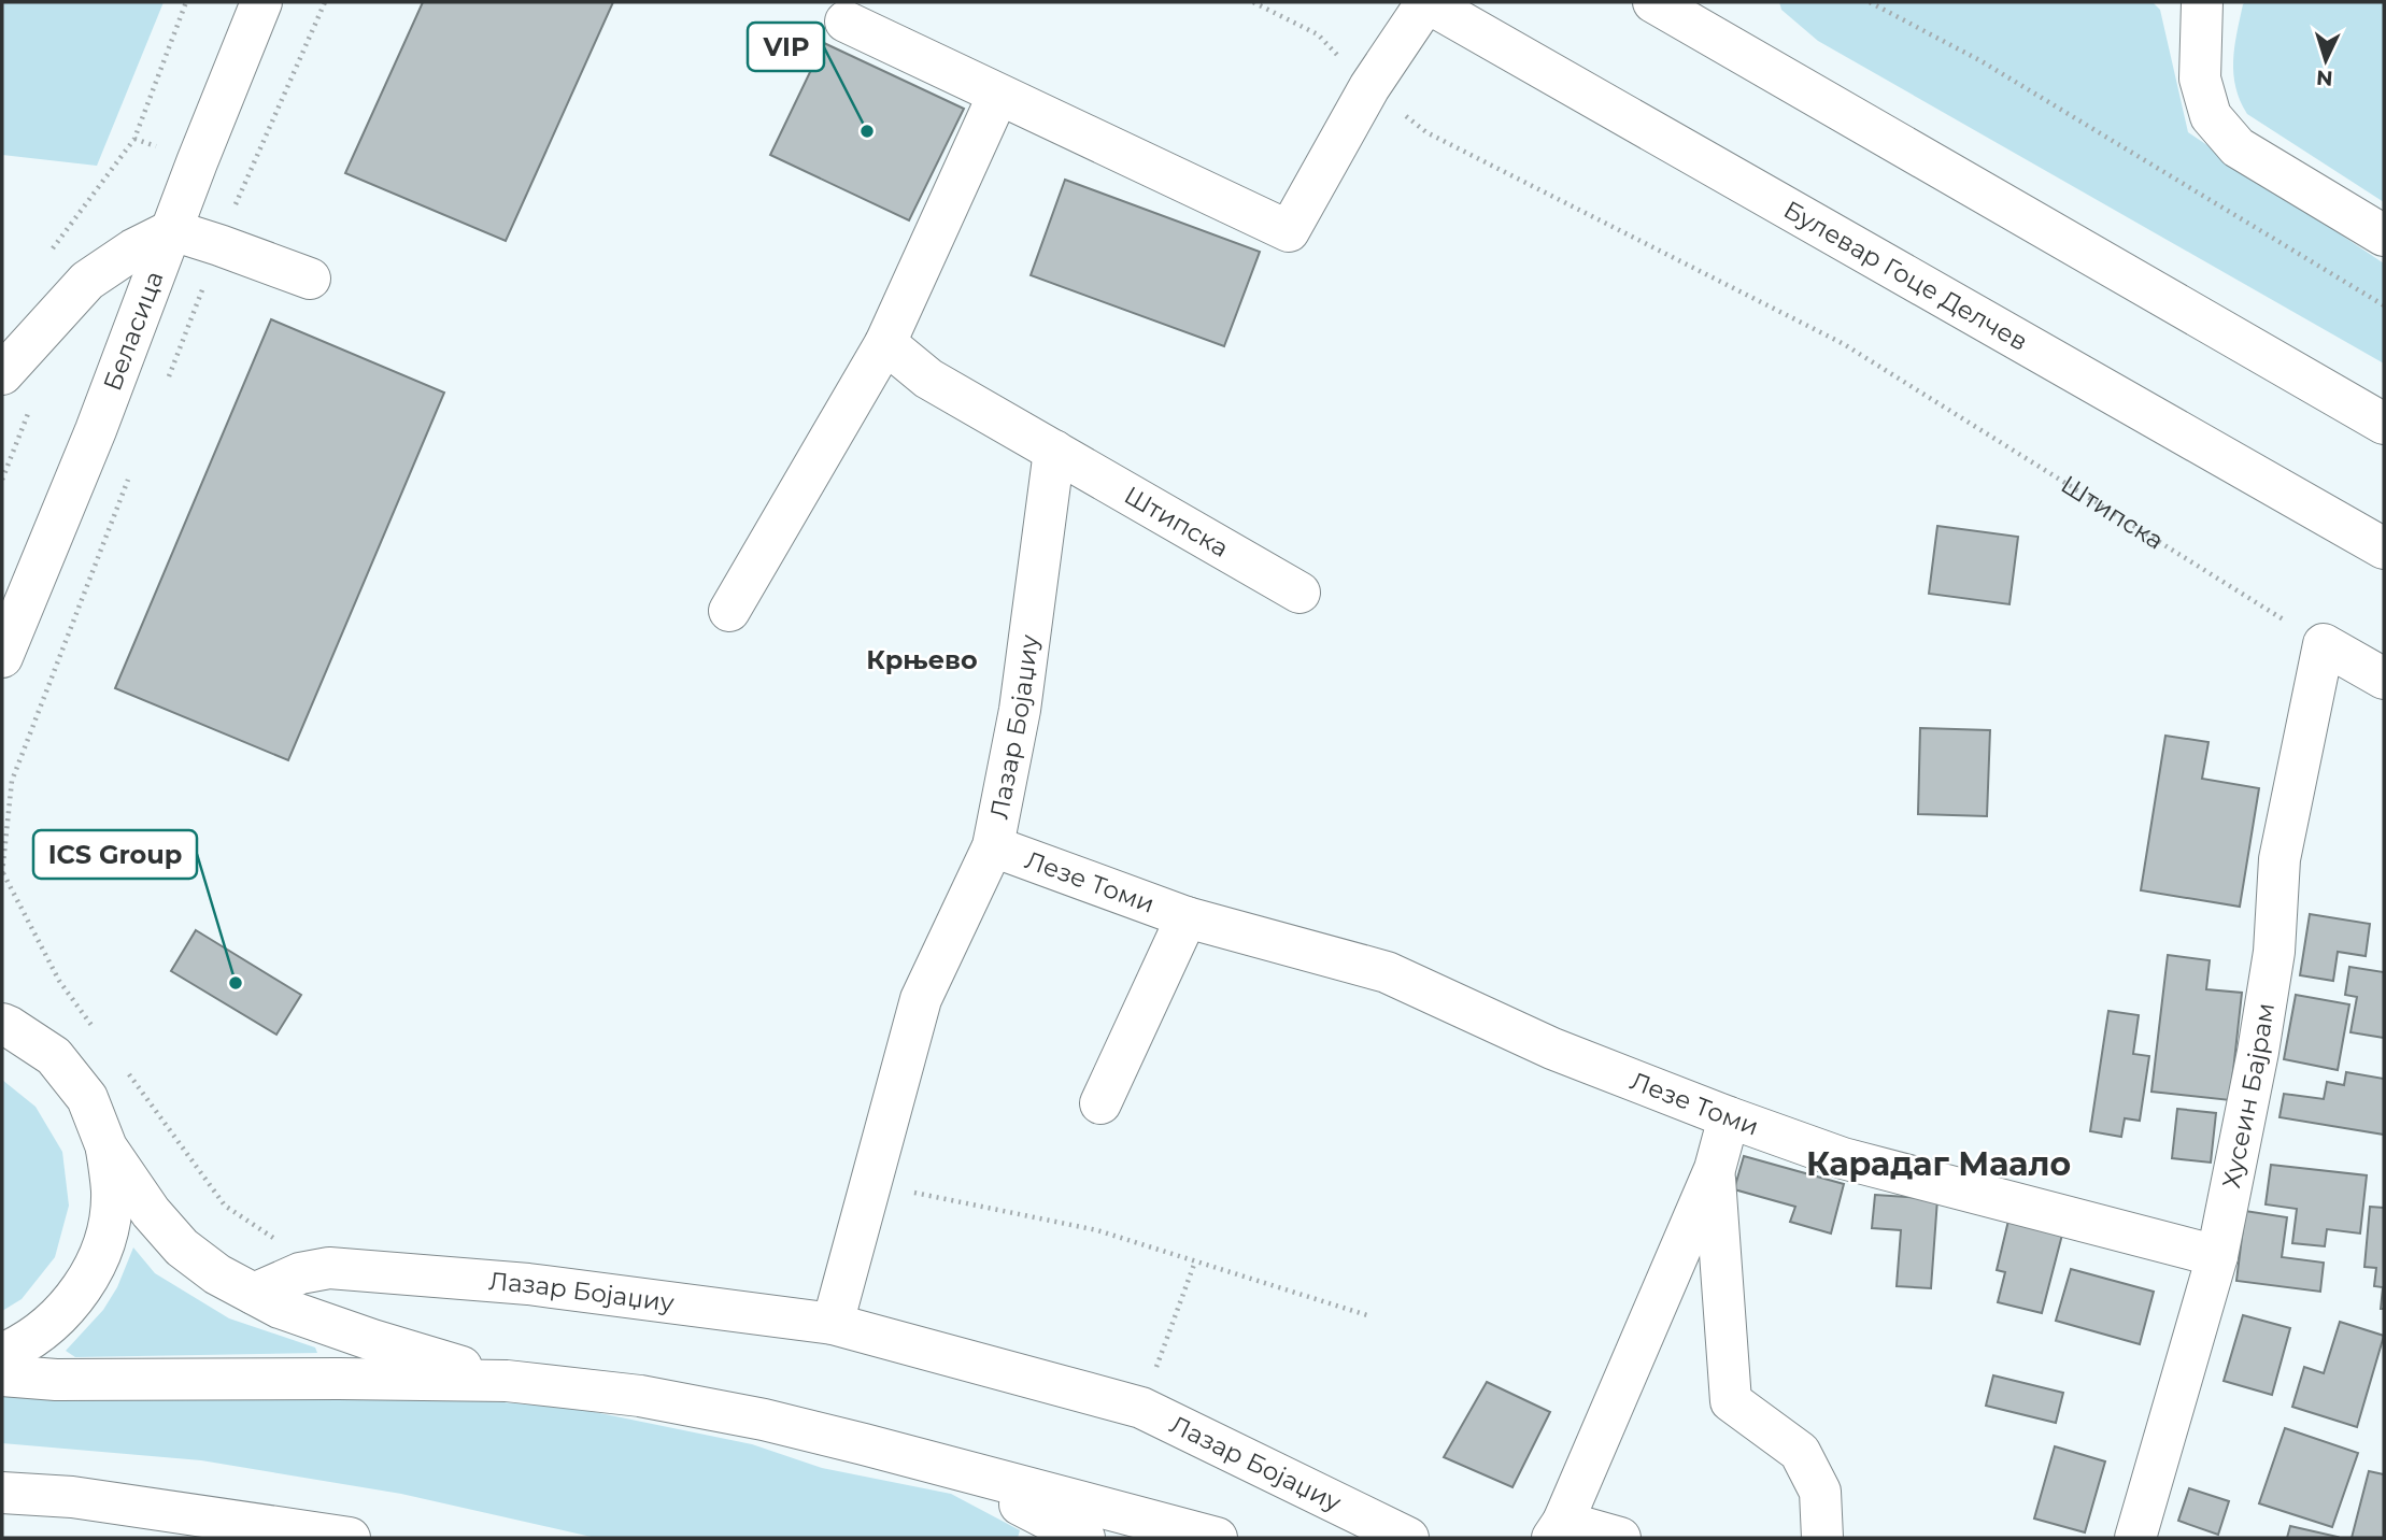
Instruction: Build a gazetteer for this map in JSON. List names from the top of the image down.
{
  "streets": {
    "street": [
      "Булевар Гоце Делчев",
      "Беласица",
      "Штипска",
      "Лазар Бојаџиу",
      "Лезе Томи",
      "Хусеин Бајрам"
    ]
  },
  "crossings": [
    ["Штипска", "Лазар Бојаџиу"],
    ["Штипска", "Хусеин Бајрам"],
    ["Лазар Бојаџиу", "Лезе Томи"],
    ["Лезе Томи", "Хусеин Бајрам"]
  ],
  "districts": ["Крњево", "Карадаг Маало"],
  "places": ["VIP", "ICS Group"],
  "north": "bottom"
}
